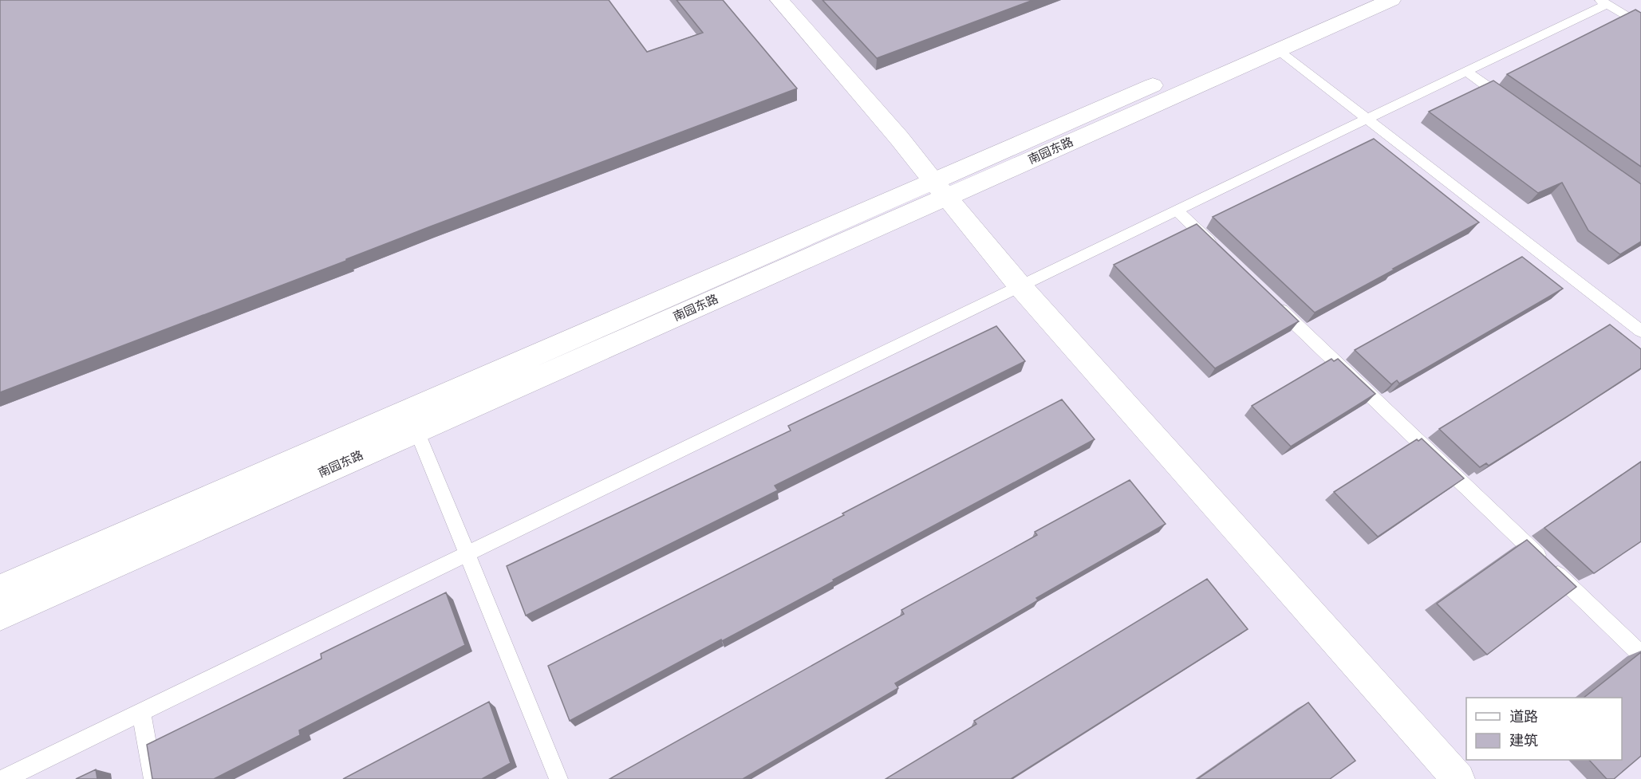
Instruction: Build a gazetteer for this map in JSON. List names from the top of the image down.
{
  "streets": {
    "main road": ["南园东路"]
  },
  "legend": ["道路", "建筑"]
}
